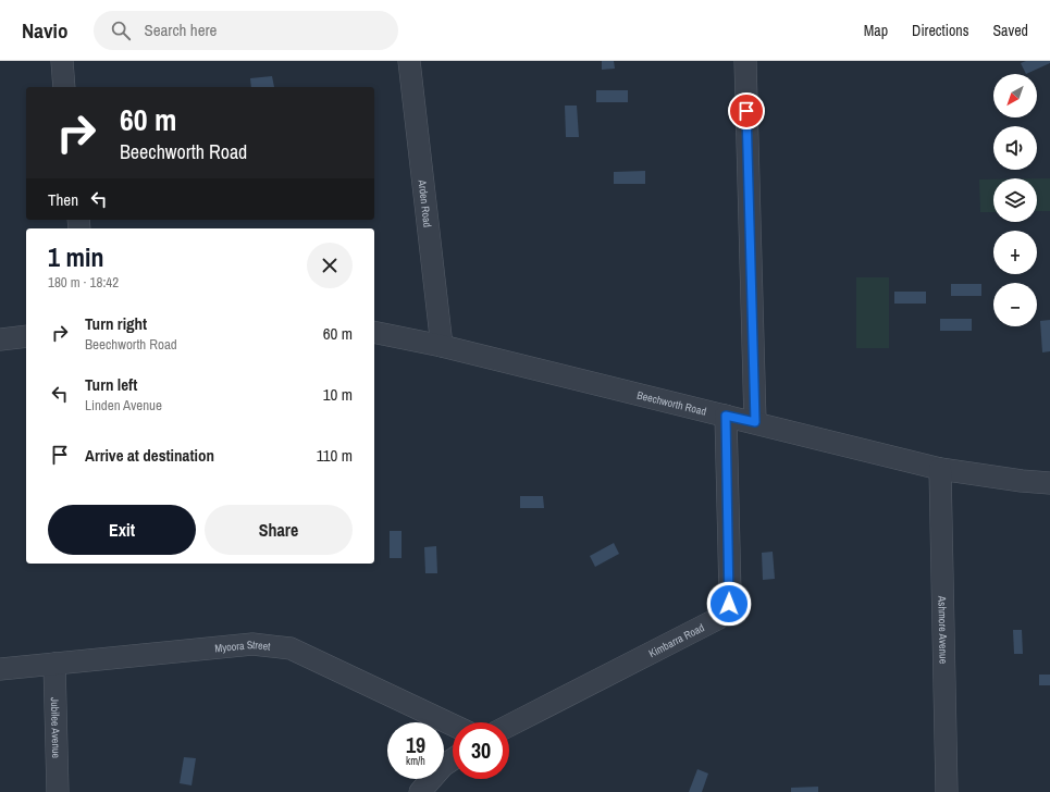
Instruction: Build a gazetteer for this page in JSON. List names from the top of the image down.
{
  "streets": {
    "street": [
      "Arden Road",
      "Beechworth Road",
      "Ashmore Avenue",
      "Kimbarra Road",
      "Myoora Street",
      "Jubilee Avenue"
    ]
  },
  "crossings": [
    ["Arden Road", "Beechworth Road"],
    ["Beechworth Road", "Ashmore Avenue"],
    ["Beechworth Road", "Kimbarra Road"],
    ["Myoora Street", "Jubilee Avenue"]
  ],
  "north": "bottom left",
  "page": {
    "header": "Navio",
    "search": "Search here",
    "nav": ["Map", "Directions", "Saved"],
    "map_buttons": ["+", "−"],
    "turn": ["60 m", "Beechworth Road"],
    "then": "Then",
    "heading": ["1 min", "180 m · 18:42"],
    "list": [
      {
        "name": "Turn right",
        "note": "Beechworth Road",
        "value": "60 m"
      },
      {
        "name": "Turn left",
        "note": "Linden Avenue",
        "value": "10 m"
      },
      {
        "name": "Arrive at destination",
        "value": "110 m"
      }
    ],
    "buttons": ["Exit", "Share"],
    "speed": "19 km/h",
    "limit": "30"
  }
}
